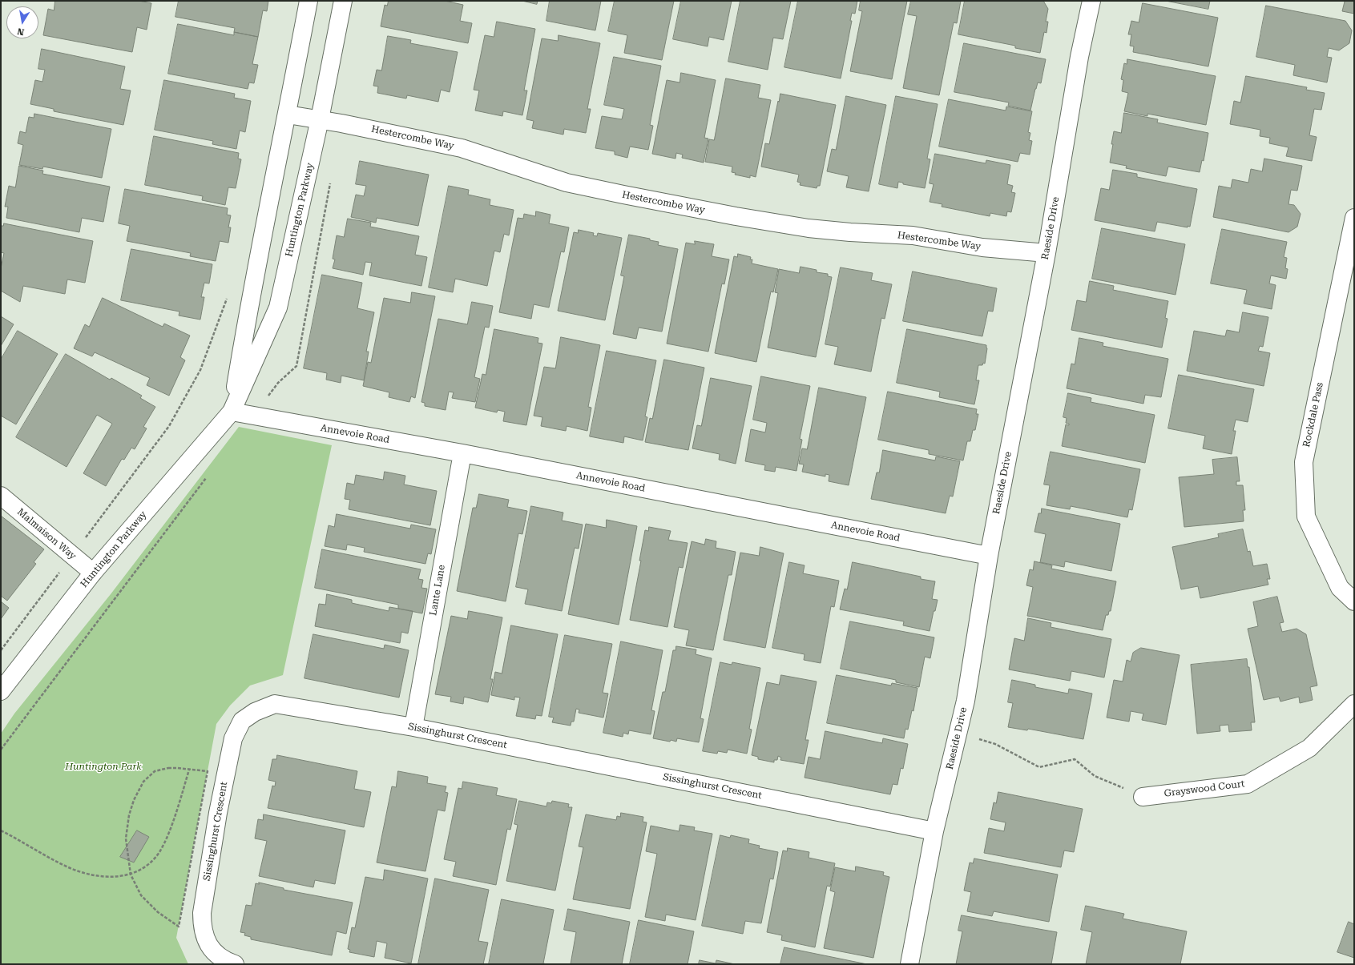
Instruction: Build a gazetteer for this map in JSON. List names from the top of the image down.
{
  "streets": {
    "street": [
      "Hestercombe Way",
      "Huntington Parkway",
      "Raeside Drive",
      "Rockdale Pass",
      "Annevoie Road",
      "Malmaison Way",
      "Lante Lane",
      "Sissinghurst Crescent",
      "Grayswood Court"
    ]
  },
  "crossings": [
    ["Hestercombe Way", "Huntington Parkway"],
    ["Hestercombe Way", "Raeside Drive"],
    ["Huntington Parkway", "Annevoie Road"],
    ["Huntington Parkway", "Malmaison Way"],
    ["Raeside Drive", "Annevoie Road"],
    ["Raeside Drive", "Sissinghurst Crescent"],
    ["Annevoie Road", "Lante Lane"],
    ["Lante Lane", "Sissinghurst Crescent"]
  ],
  "parks": ["Huntington Park"],
  "north": "bottom"
}
